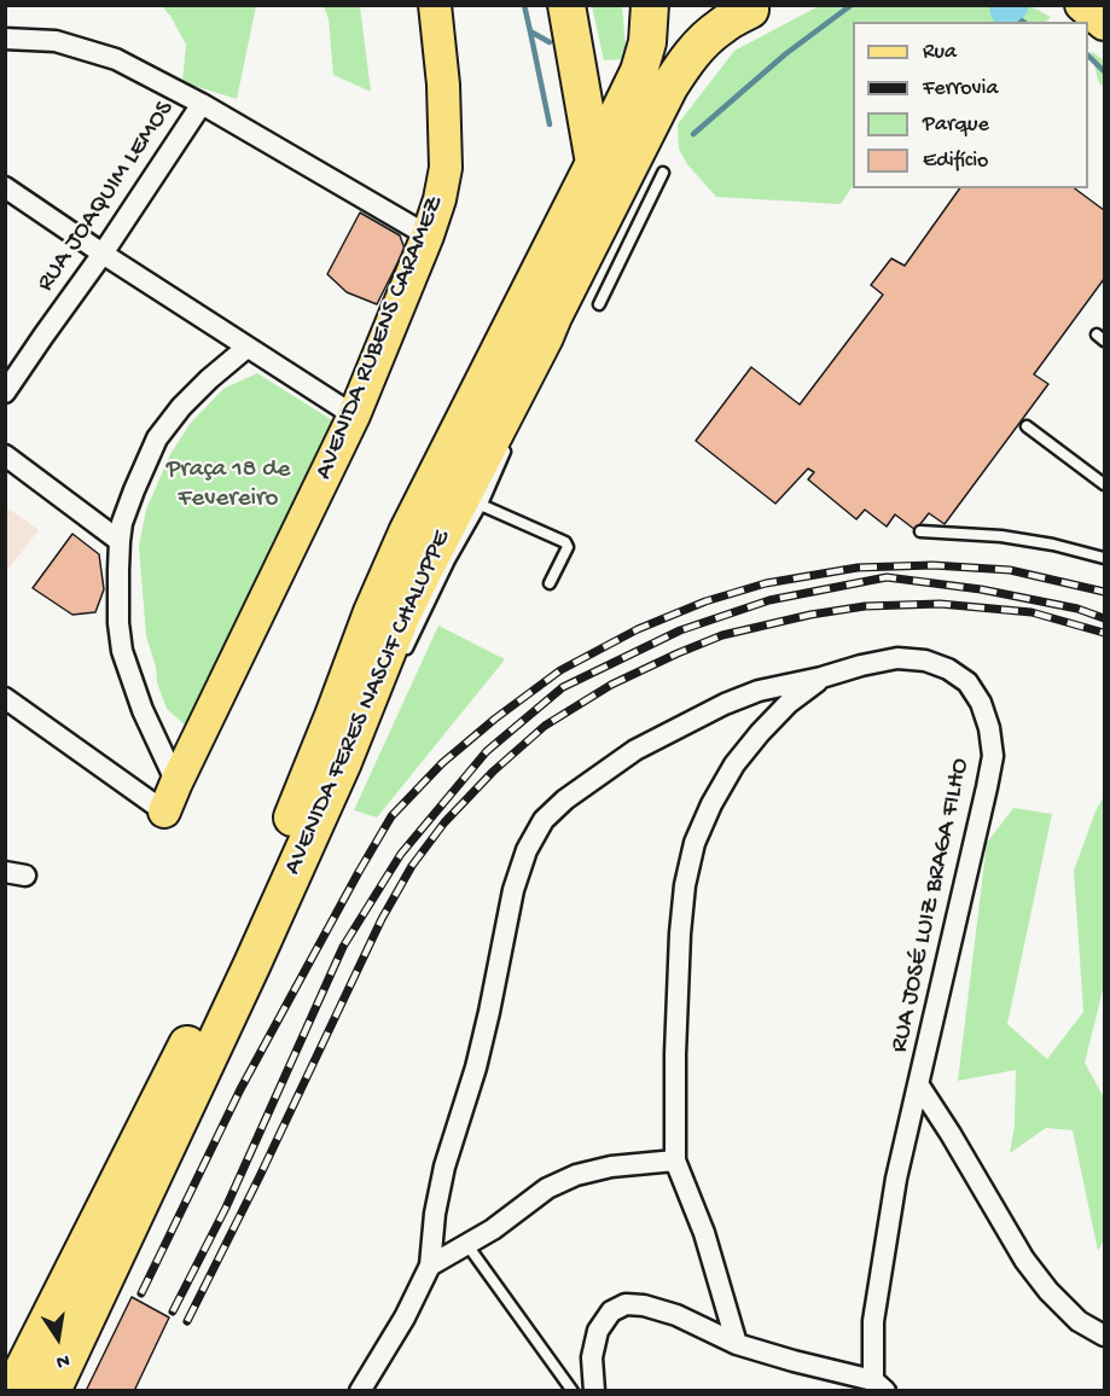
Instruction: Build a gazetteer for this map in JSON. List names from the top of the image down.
{
  "streets": {
    "highway": ["AVENIDA FERES NASCIF CHALUPPE"],
    "main road": ["AVENIDA RUBENS CARAMEZ"],
    "street": ["RUA JOAQUIM LEMOS", "RUA JOSÉ LUIZ BRAGA FILHO"]
  },
  "parks": ["Praça 18 de Fevereiro"],
  "legend": [
    "Rua",
    "Ferrovia",
    "Parque",
    "Edifício"
  ],
  "north": "bottom"
}
